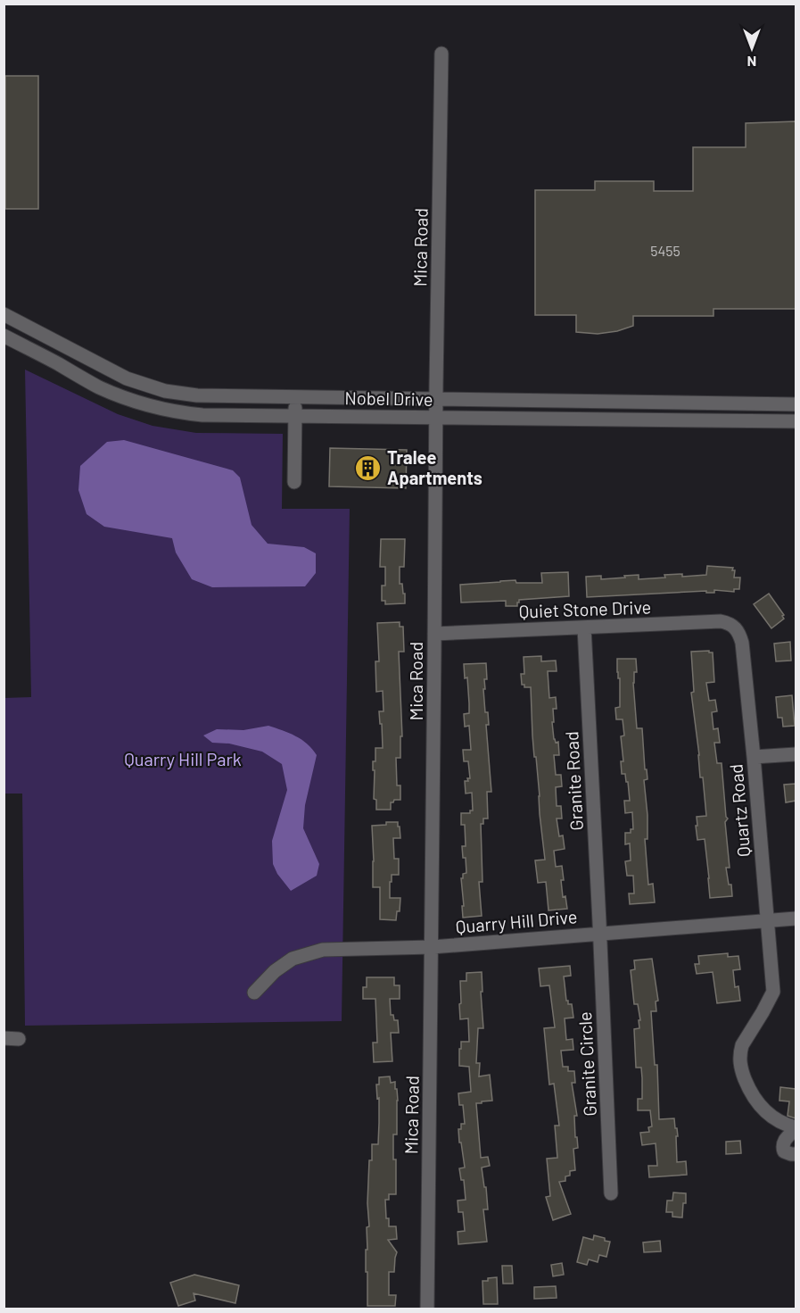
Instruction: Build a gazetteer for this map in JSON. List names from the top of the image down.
{
  "streets": {
    "street": [
      "Mica Road",
      "Nobel Drive",
      "Quiet Stone Drive",
      "Granite Road",
      "Quartz Road",
      "Quarry Hill Drive",
      "Granite Circle"
    ]
  },
  "crossings": [
    ["Mica Road", "Nobel Drive"],
    ["Mica Road", "Quiet Stone Drive"],
    ["Mica Road", "Quarry Hill Drive"],
    ["Quiet Stone Drive", "Granite Road"],
    ["Quiet Stone Drive", "Quartz Road"],
    ["Granite Road", "Quarry Hill Drive"],
    ["Granite Road", "Granite Circle"],
    ["Quartz Road", "Quarry Hill Drive"],
    ["Quarry Hill Drive", "Granite Circle"]
  ],
  "parks": ["Quarry Hill Park"],
  "places": {
    "building": ["Tralee Apartments"]
  },
  "house_numbers": ["5455"],
  "north": "bottom"
}
